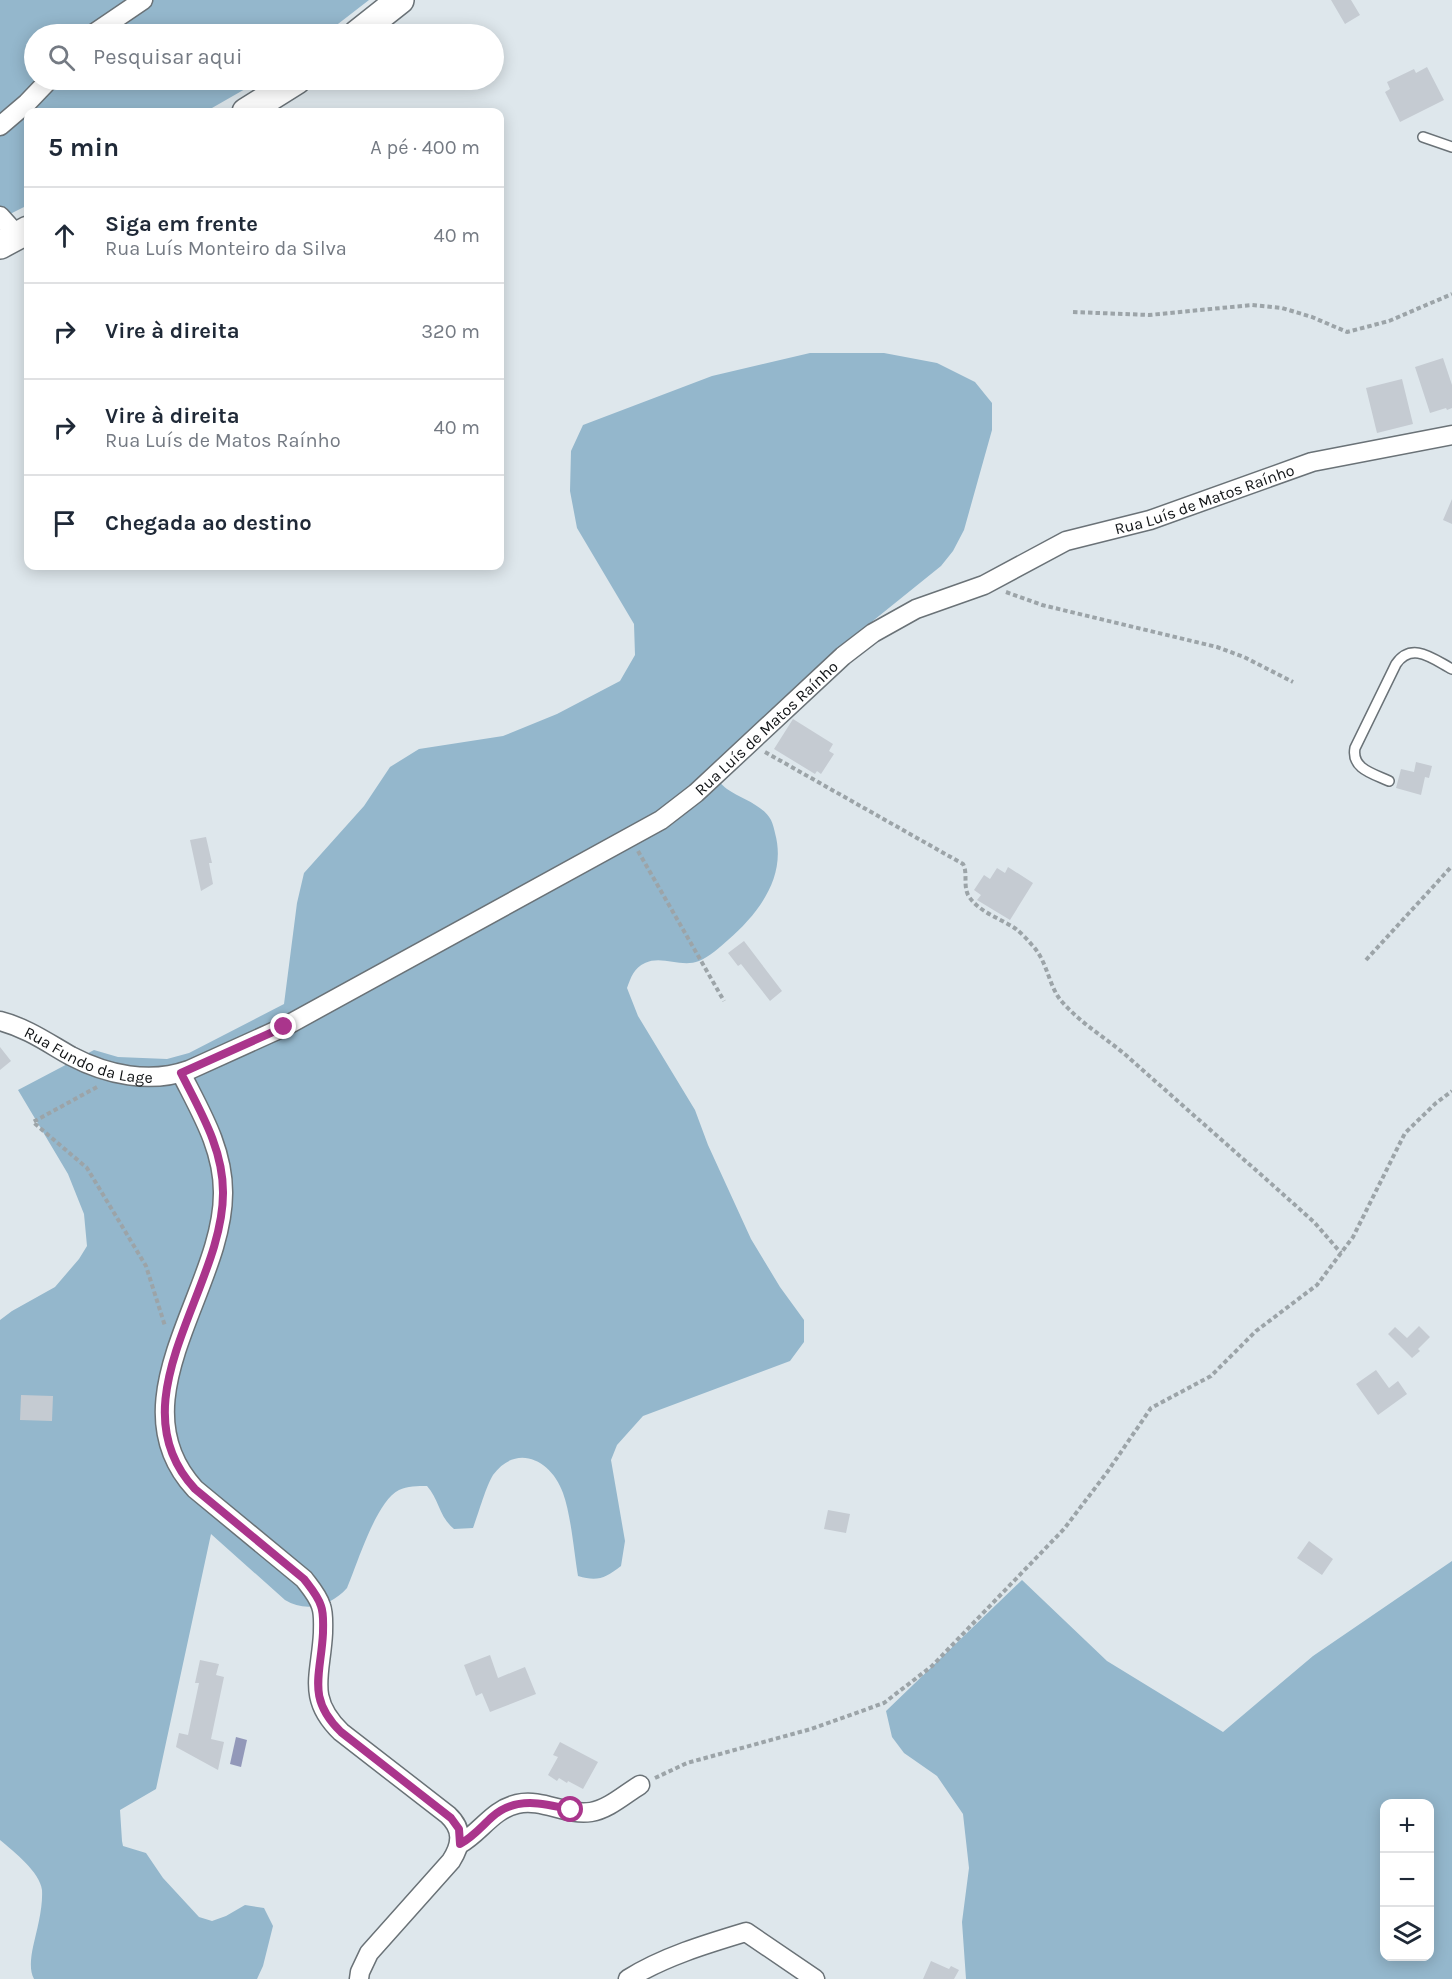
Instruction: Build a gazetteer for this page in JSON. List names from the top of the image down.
{
  "streets": {
    "street": ["Rua Luís de Matos Raínho", "Rua Fundo da Lage"]
  },
  "crossings": [
    ["Rua Luís de Matos Raínho", "Rua Fundo da Lage"]
  ],
  "page": {
    "search": "Pesquisar aqui",
    "heading": ["5 min", "A pé · 400 m"],
    "list": [
      ["Siga em frente", "Rua Luís Monteiro da Silva", "40 m"],
      ["Vire à direita", "320 m"],
      ["Vire à direita", "Rua Luís de Matos Raínho", "40 m"],
      "Chegada ao destino"
    ],
    "map_buttons": ["+", "−"]
  }
}
